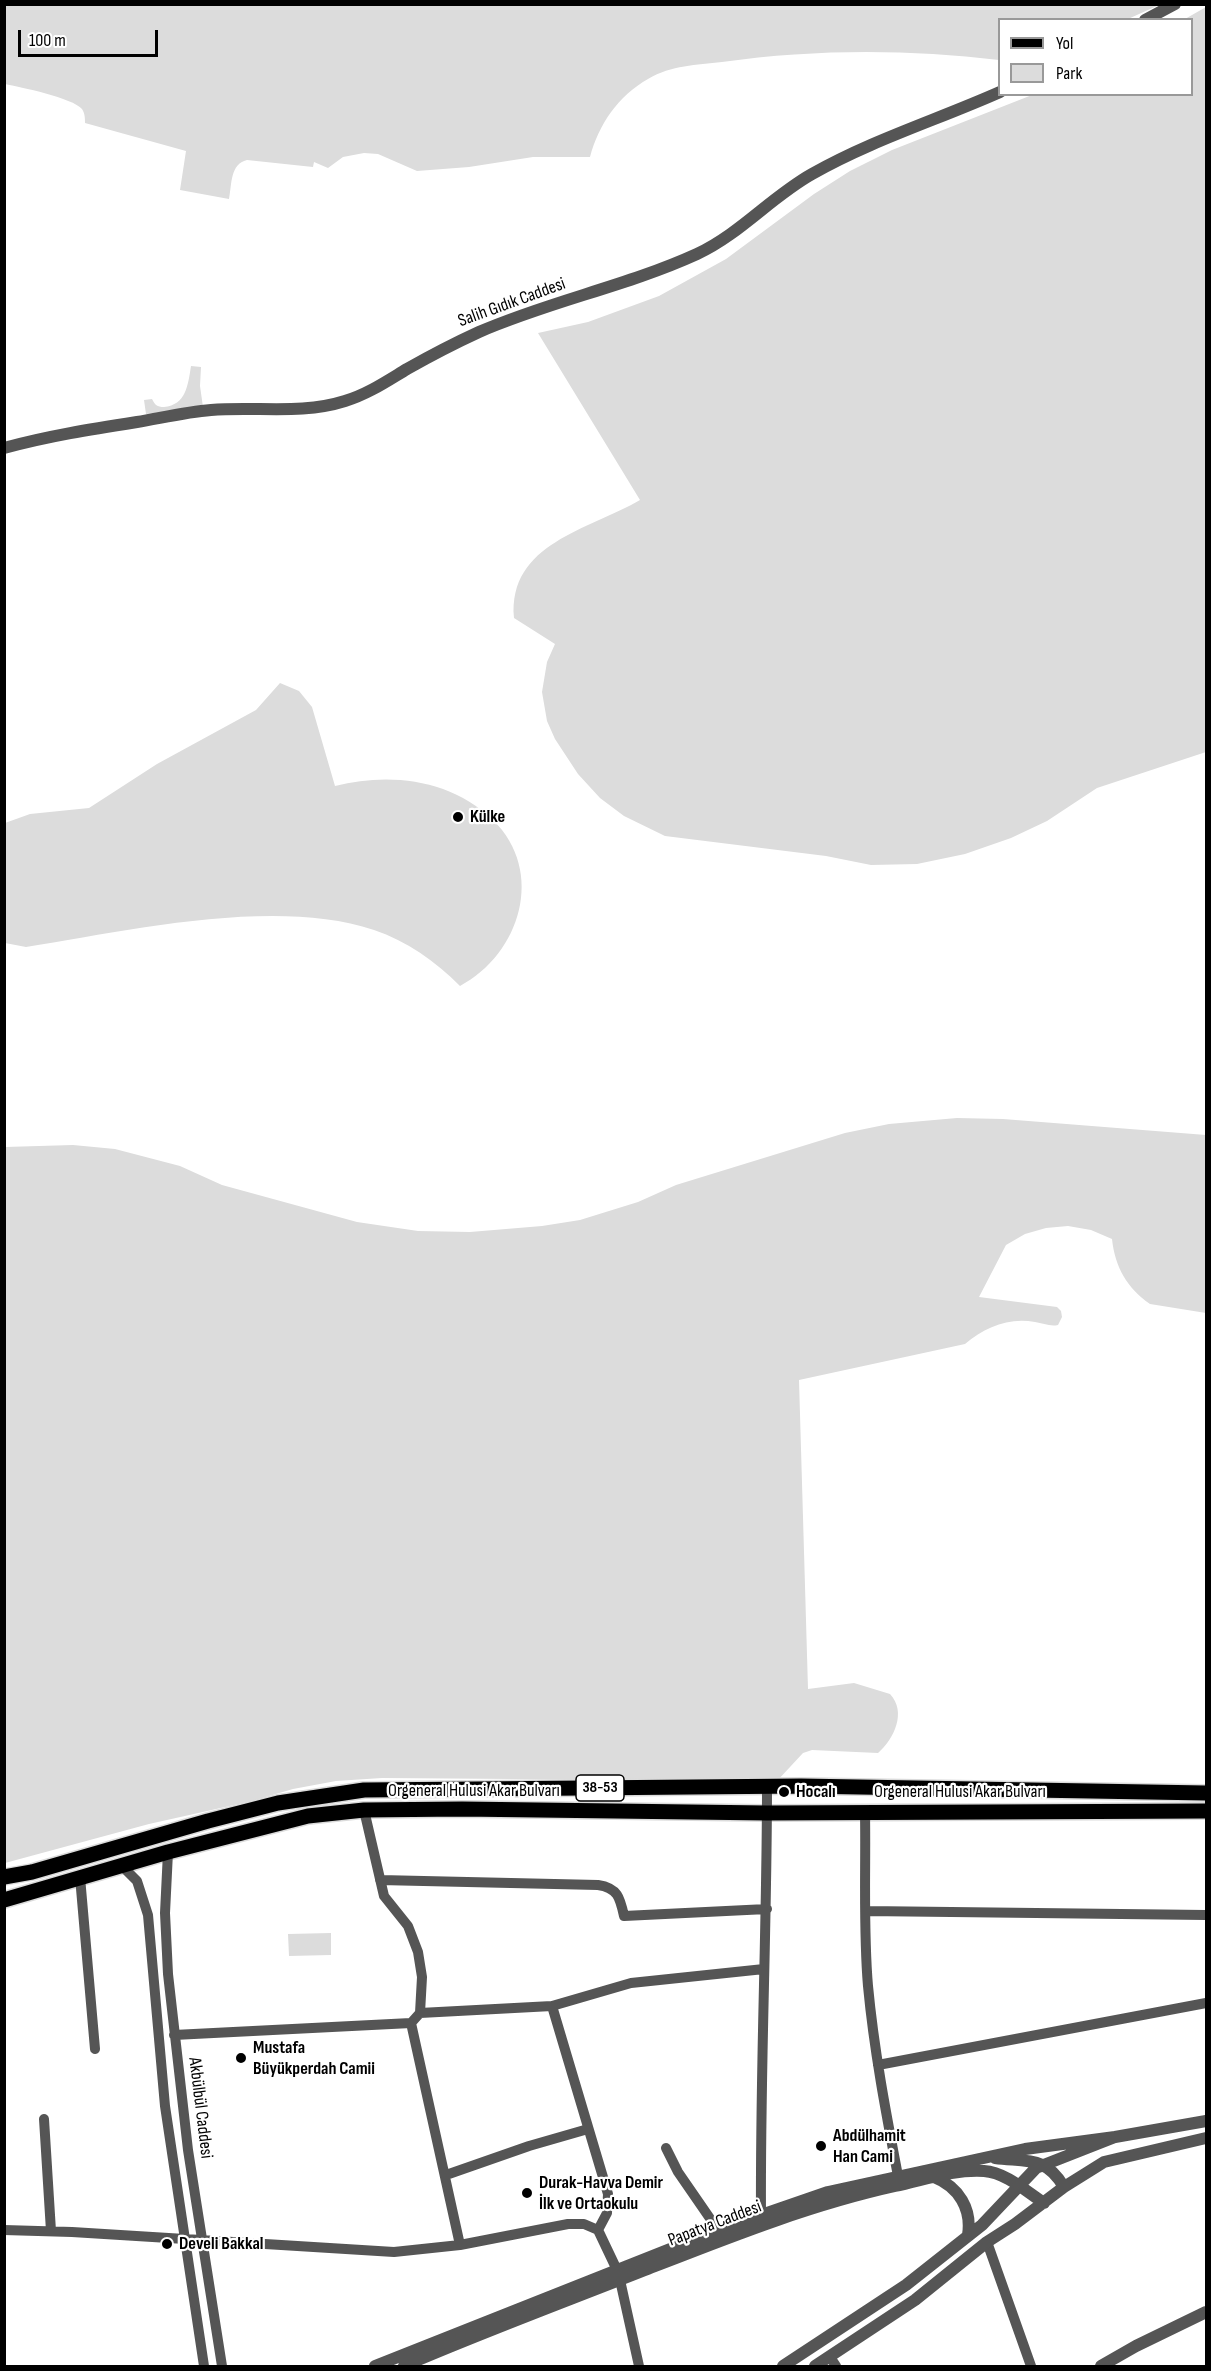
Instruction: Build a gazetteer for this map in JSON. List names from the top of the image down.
{
  "streets": {
    "main road": ["38-53", "Orgeneral Hulusi Akar Bulvarı"],
    "street": ["Salih Gıdık Caddesi", "Akbülbül Caddesi", "Papatya Caddesi"]
  },
  "crossings": [
    ["Orgeneral Hulusi Akar Bulvarı", "Akbülbül Caddesi"]
  ],
  "places": [
    "Külke",
    "Hocalı",
    "Mustafa Büyükperdah Camii",
    "Abdülhamit Han Cami",
    "Durak-Havva Demir İlk ve Ortaokulu",
    "Develi Bakkal"
  ],
  "legend": ["Yol", "Park"],
  "scale_bar": "100 m"
}
